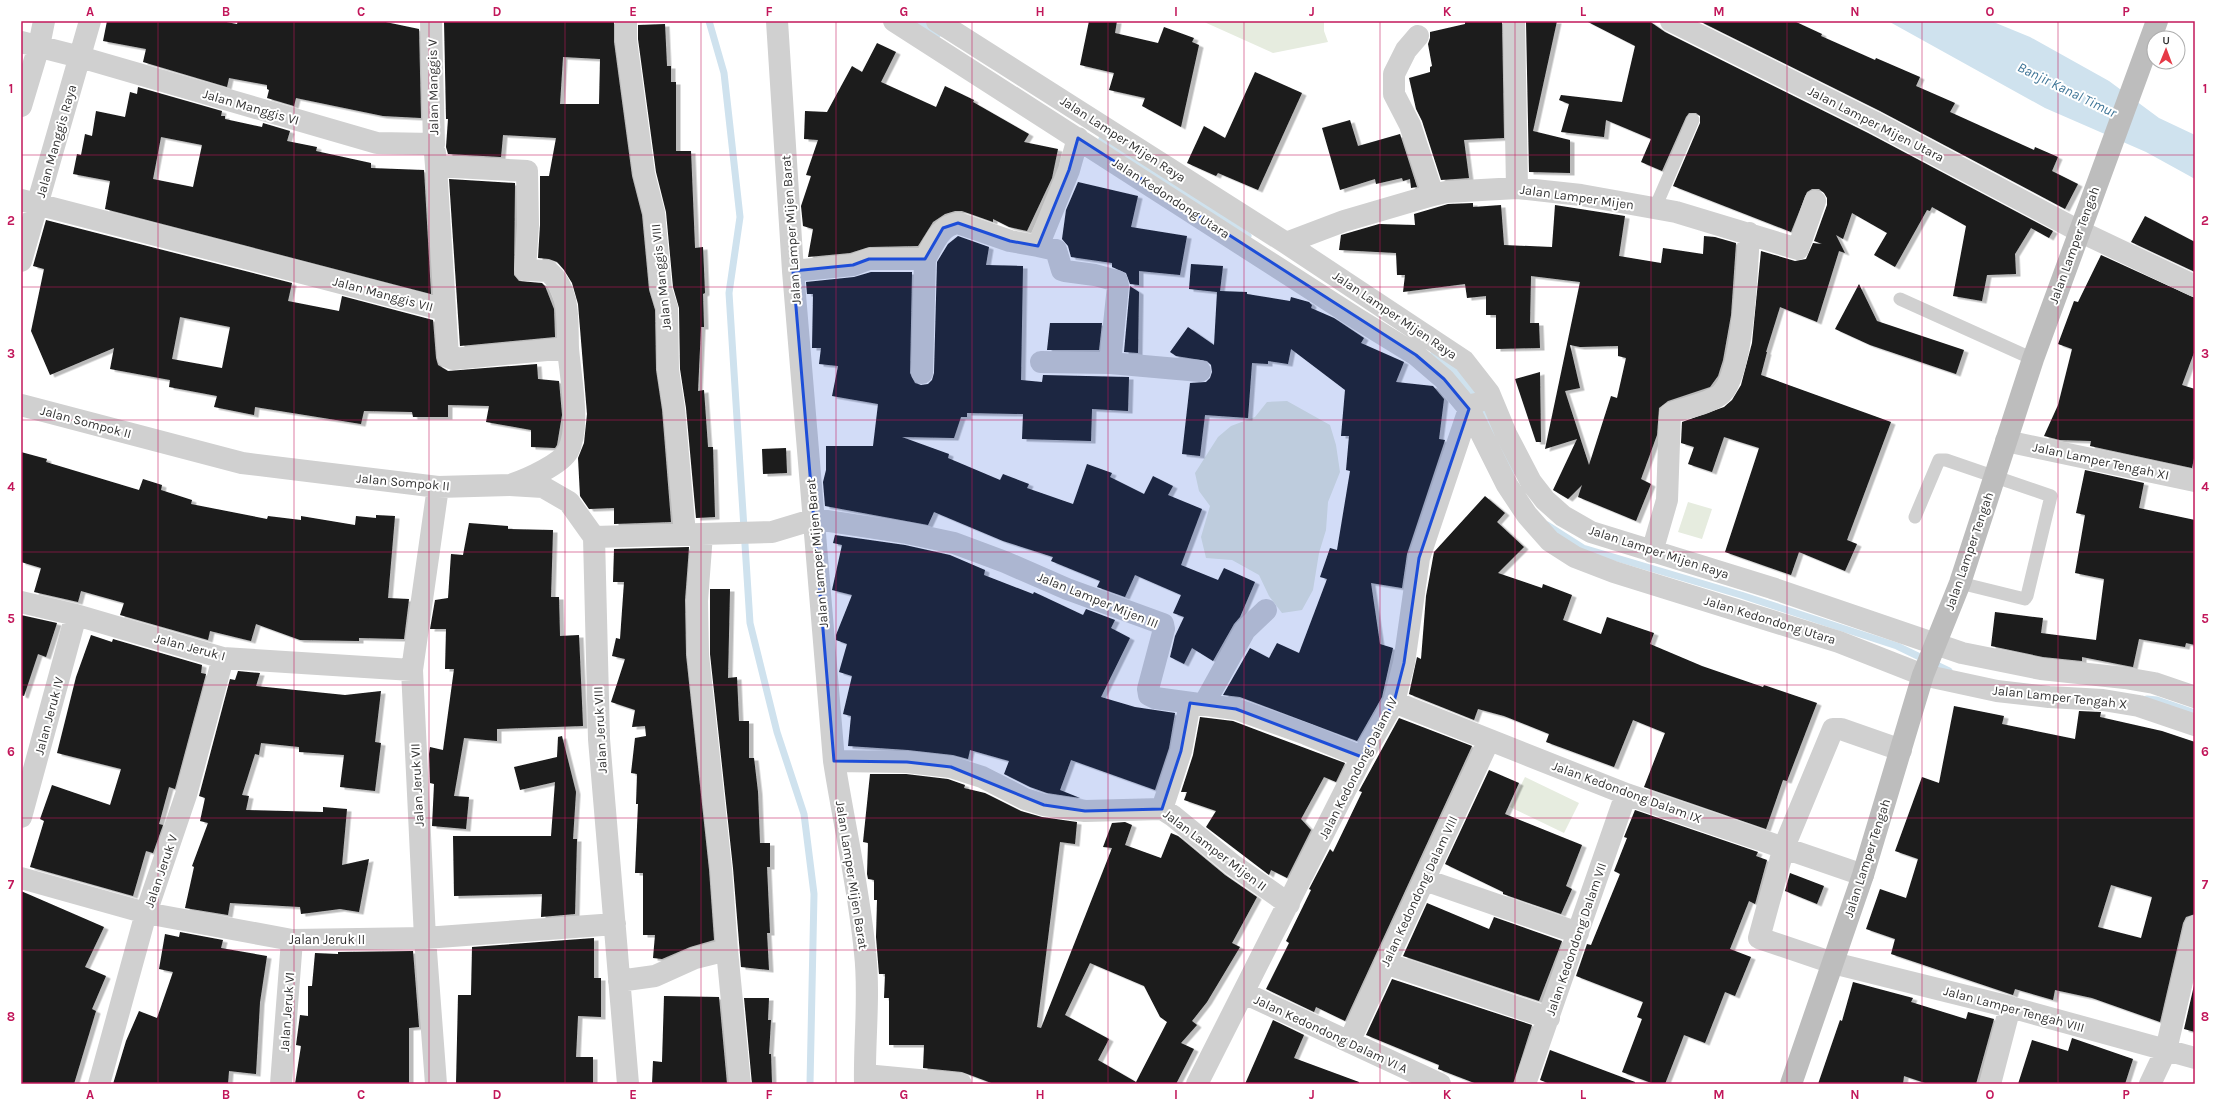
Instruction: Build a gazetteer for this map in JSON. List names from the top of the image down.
{
  "streets": {
    "main road": ["Jalan Lamper Tengah"],
    "street": [
      "Jalan Manggis V",
      "Jalan Manggis VI",
      "Jalan Lamper Mijen Utara",
      "Jalan Lamper Mijen Raya",
      "Jalan Manggis Raya",
      "Jalan Lamper Mijen",
      "Jalan Kedondong Utara",
      "Jalan Lamper Mijen Barat",
      "Jalan Manggis VIII",
      "Jalan Manggis VII",
      "Jalan Sompok II",
      "Jalan Lamper Tengah XI",
      "Jalan Lamper Mijen III",
      "Jalan Jeruk I",
      "Jalan Lamper Tengah X",
      "Jalan Jeruk IV",
      "Jalan Jeruk VIII",
      "Jalan Kedondong Dalam IV",
      "Jalan Jeruk VII",
      "Jalan Kedondong Dalam IX",
      "Jalan Lamper Mijen II",
      "Jalan Jeruk V",
      "Jalan Kedondong Dalam VIII",
      "Jalan Jeruk II",
      "Jalan Kedondong Dalam VII",
      "Jalan Lamper Tengah VIII",
      "Jalan Jeruk VI",
      "Jalan Kedondong Dalam VI A"
    ]
  },
  "crossings": [
    ["Jalan Manggis V", "Jalan Manggis VI"],
    ["Jalan Manggis V", "Jalan Manggis VII"],
    ["Jalan Manggis VI", "Jalan Manggis Raya"],
    ["Jalan Lamper Mijen Utara", "Jalan Lamper Tengah"],
    ["Jalan Lamper Mijen Raya", "Jalan Lamper Mijen"],
    ["Jalan Lamper Mijen Raya", "Jalan Kedondong Utara"],
    ["Jalan Lamper Mijen Raya", "Jalan Lamper Tengah"],
    ["Jalan Lamper Mijen Raya", "Jalan Lamper Tengah X"],
    ["Jalan Lamper Mijen Raya", "Jalan Kedondong Dalam IV"],
    ["Jalan Manggis Raya", "Jalan Manggis VII"],
    ["Jalan Kedondong Utara", "Jalan Lamper Tengah"],
    ["Jalan Kedondong Utara", "Jalan Lamper Tengah X"],
    ["Jalan Kedondong Utara", "Jalan Kedondong Dalam IV"],
    ["Jalan Lamper Mijen Barat", "Jalan Lamper Mijen III"],
    ["Jalan Lamper Mijen Barat", "Jalan Lamper Mijen II"],
    ["Jalan Lamper Tengah", "Jalan Lamper Tengah XI"],
    ["Jalan Lamper Tengah", "Jalan Lamper Tengah X"],
    ["Jalan Lamper Tengah", "Jalan Kedondong Dalam IX"],
    ["Jalan Lamper Tengah", "Jalan Lamper Tengah VIII"],
    ["Jalan Manggis VIII", "Jalan Lamper Mijen III"],
    ["Jalan Sompok II", "Jalan Jeruk VIII"],
    ["Jalan Sompok II", "Jalan Jeruk VII"],
    ["Jalan Lamper Mijen III", "Jalan Kedondong Dalam IV"],
    ["Jalan Jeruk I", "Jalan Jeruk IV"],
    ["Jalan Jeruk I", "Jalan Jeruk VII"],
    ["Jalan Jeruk I", "Jalan Jeruk V"],
    ["Jalan Jeruk VIII", "Jalan Jeruk II"],
    ["Jalan Kedondong Dalam IV", "Jalan Kedondong Dalam IX"],
    ["Jalan Kedondong Dalam IV", "Jalan Lamper Mijen II"],
    ["Jalan Kedondong Dalam IV", "Jalan Kedondong Dalam VI A"],
    ["Jalan Jeruk VII", "Jalan Jeruk II"],
    ["Jalan Kedondong Dalam IX", "Jalan Kedondong Dalam VIII"],
    ["Jalan Kedondong Dalam IX", "Jalan Kedondong Dalam VII"],
    ["Jalan Kedondong Dalam IX", "Jalan Lamper Tengah VIII"],
    ["Jalan Jeruk V", "Jalan Jeruk II"],
    ["Jalan Kedondong Dalam VIII", "Jalan Kedondong Dalam VI A"],
    ["Jalan Jeruk II", "Jalan Jeruk VI"]
  ],
  "water": ["Banjir Kanal Timur"],
  "north": "top",
  "grid": {
    "columns": [
      "A",
      "B",
      "C",
      "D",
      "E",
      "F",
      "G",
      "H",
      "I",
      "J",
      "K",
      "L",
      "M",
      "N",
      "O",
      "P"
    ],
    "rows": [
      "1",
      "2",
      "3",
      "4",
      "5",
      "6",
      "7",
      "8"
    ]
  }
}
